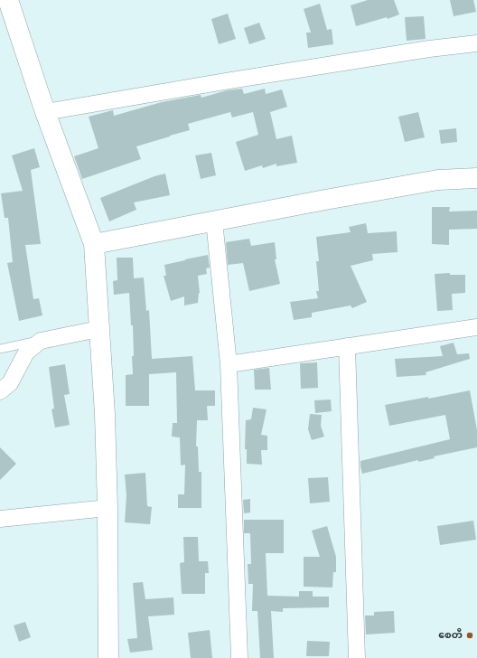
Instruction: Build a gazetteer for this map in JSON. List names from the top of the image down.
{
  "places": ["စေတီ"]
}
